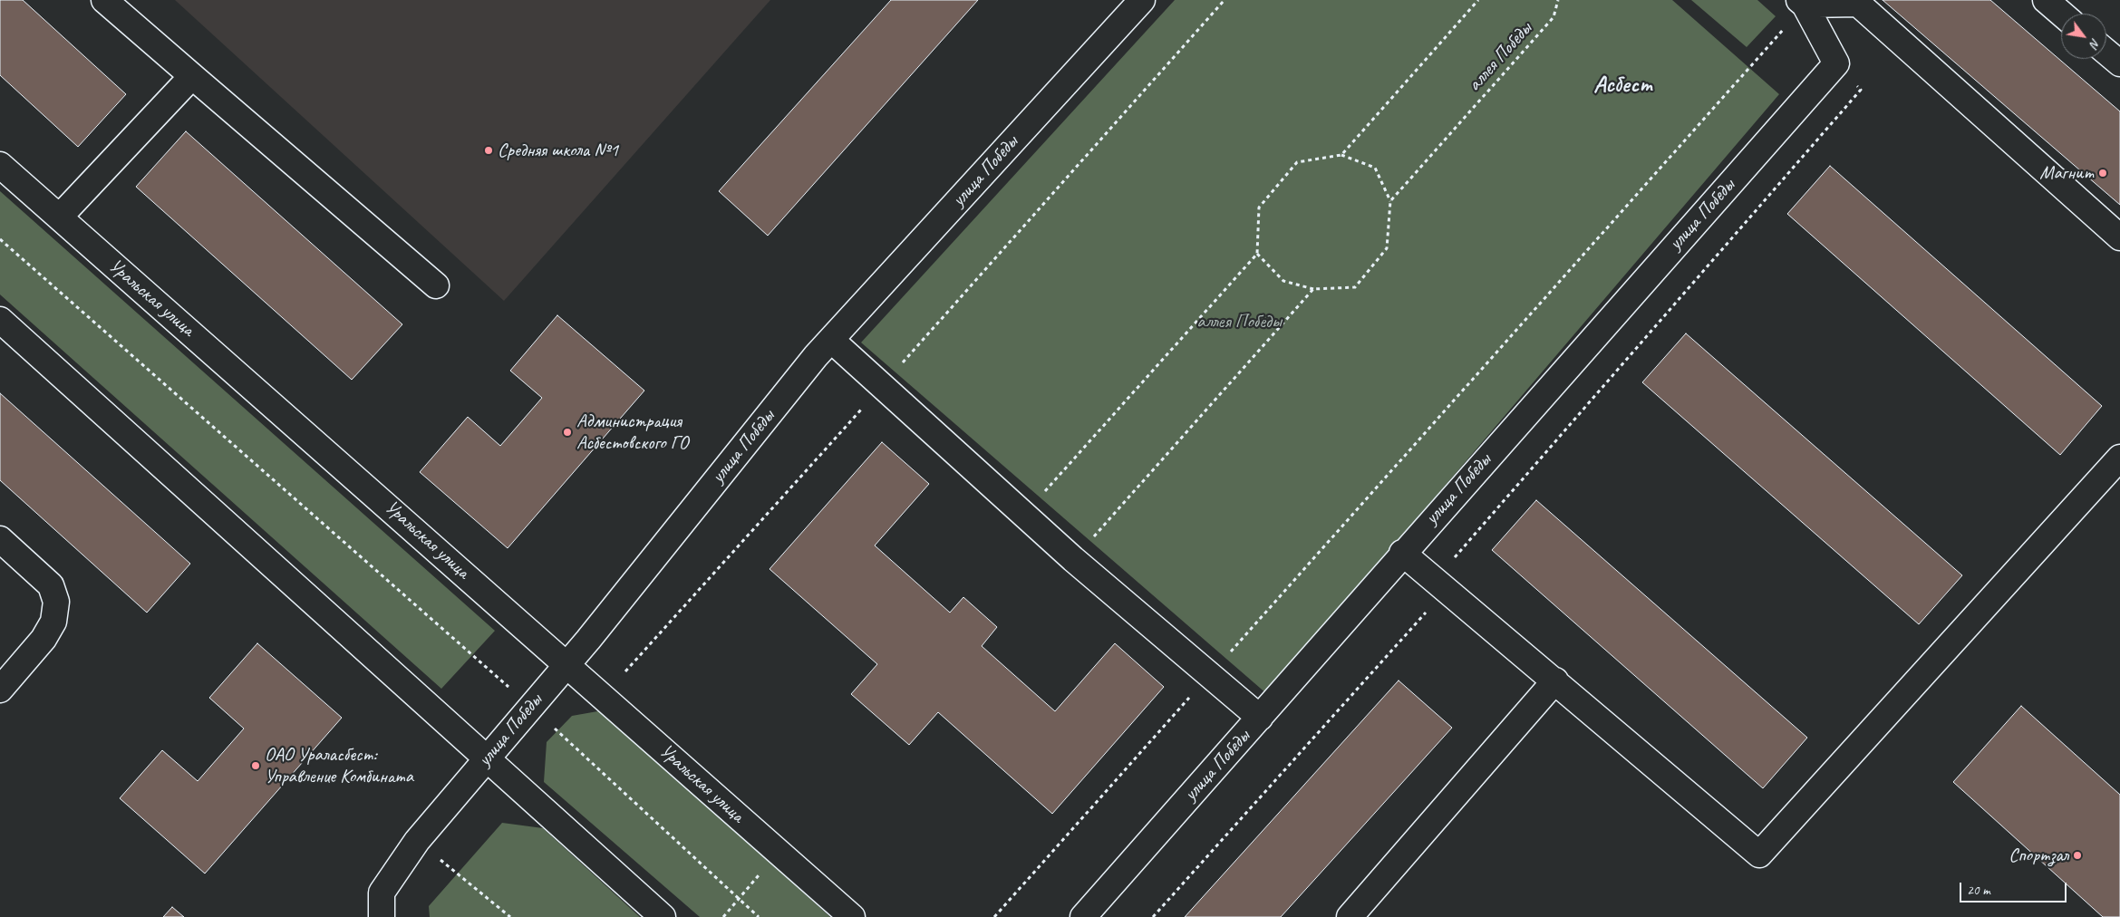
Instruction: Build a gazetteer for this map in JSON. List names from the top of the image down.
{
  "streets": {
    "street": ["улица Победы", "Уральская улица"],
    "path": ["аллея Победы"]
  },
  "crossings": [
    ["улица Победы", "Уральская улица"]
  ],
  "districts": ["Асбест"],
  "parks": ["аллея Победы"],
  "places": [
    "Средняя школа №1",
    "Магнит",
    "Администрация Асбестовского ГО",
    "ОАО Ураласбест: Управление Комбината",
    "Спортзал"
  ],
  "scale_bar": "20 m",
  "north": "bottom right"
}
